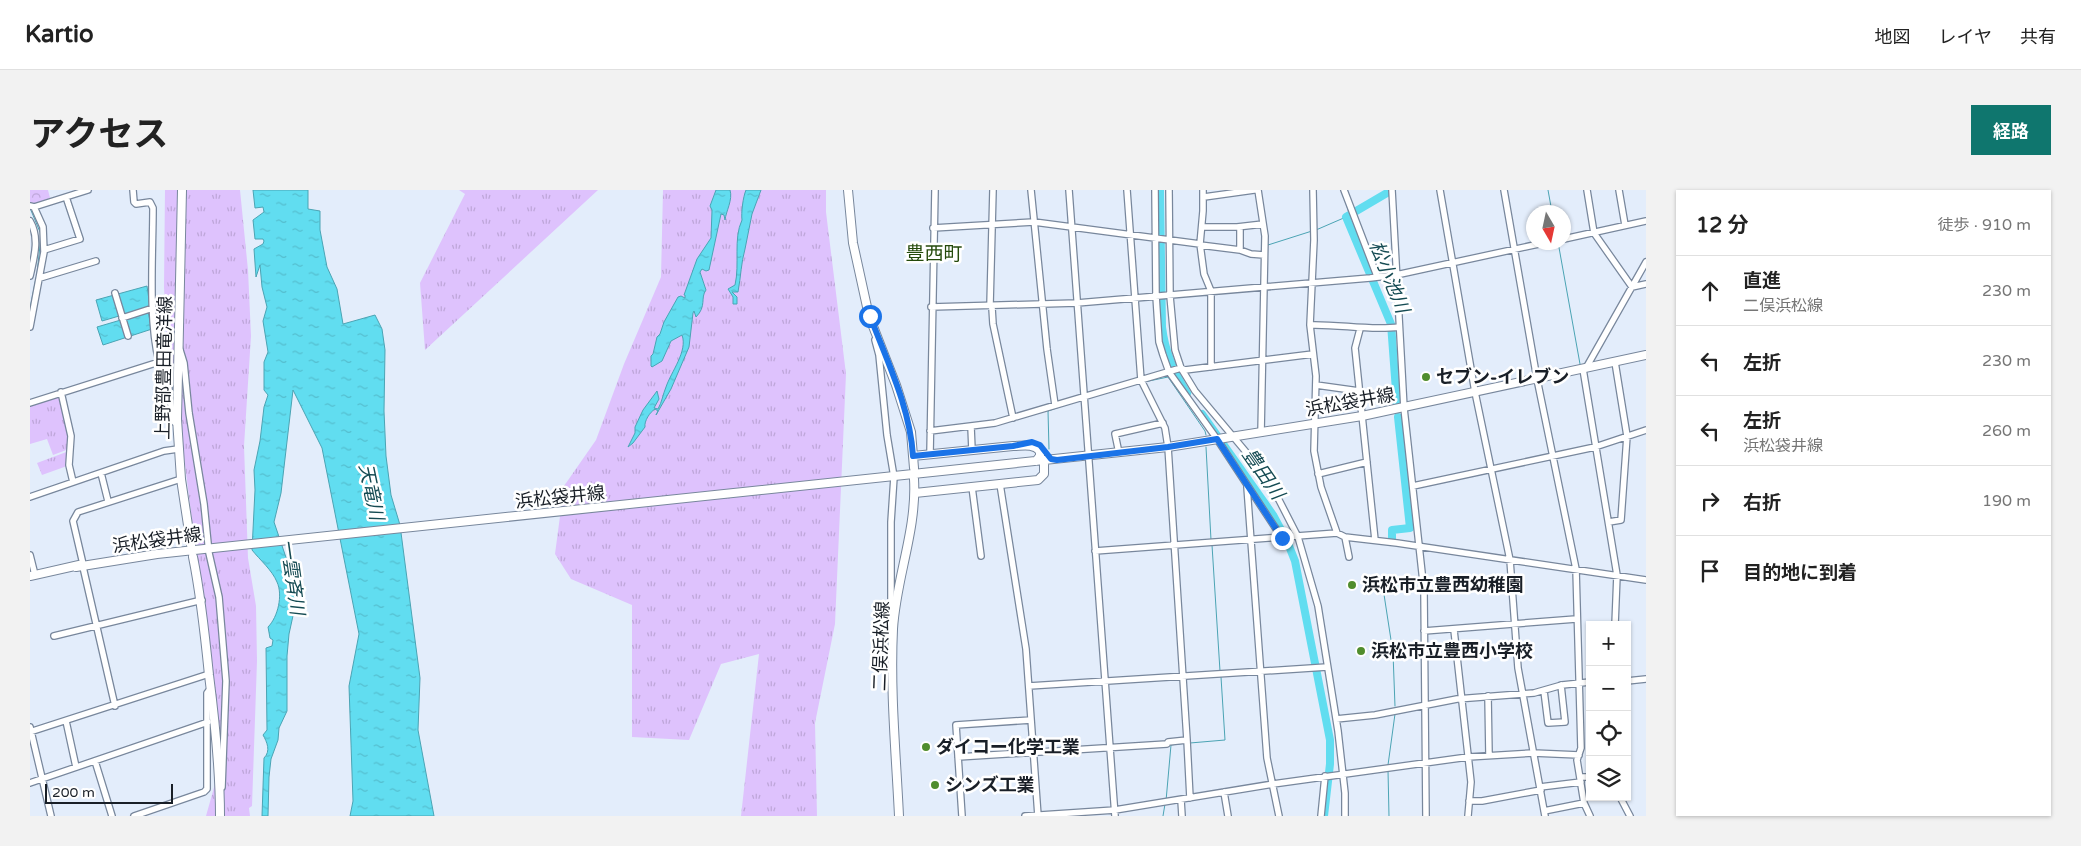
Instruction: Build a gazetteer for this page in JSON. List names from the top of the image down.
{
  "streets": {
    "main road": ["上野部豊田竜洋線", "浜松袋井線", "二俣浜松線"]
  },
  "districts": ["豊西町"],
  "water": [
    "松小池川",
    "豊田川",
    "天竜川",
    "一雲斉川"
  ],
  "places": [
    "セブン-イレブン",
    "浜松市立豊西幼稚園",
    "浜松市立豊西小学校",
    "ダイコー化学工業",
    "シンズ工業"
  ],
  "scale_bar": "200 m",
  "north": "bottom",
  "page": {
    "header": "Kartio",
    "nav": ["地図", "レイヤ", "共有"],
    "title": "アクセス",
    "buttons": "経路",
    "heading": ["12 分", "徒歩 · 910 m"],
    "list": [
      ["直進", "二俣浜松線", "230 m"],
      ["左折", "230 m"],
      ["左折", "浜松袋井線", "260 m"],
      ["右折", "190 m"],
      "目的地に到着"
    ],
    "map_buttons": ["+", "−"],
    "scale": "200 m"
  }
}
